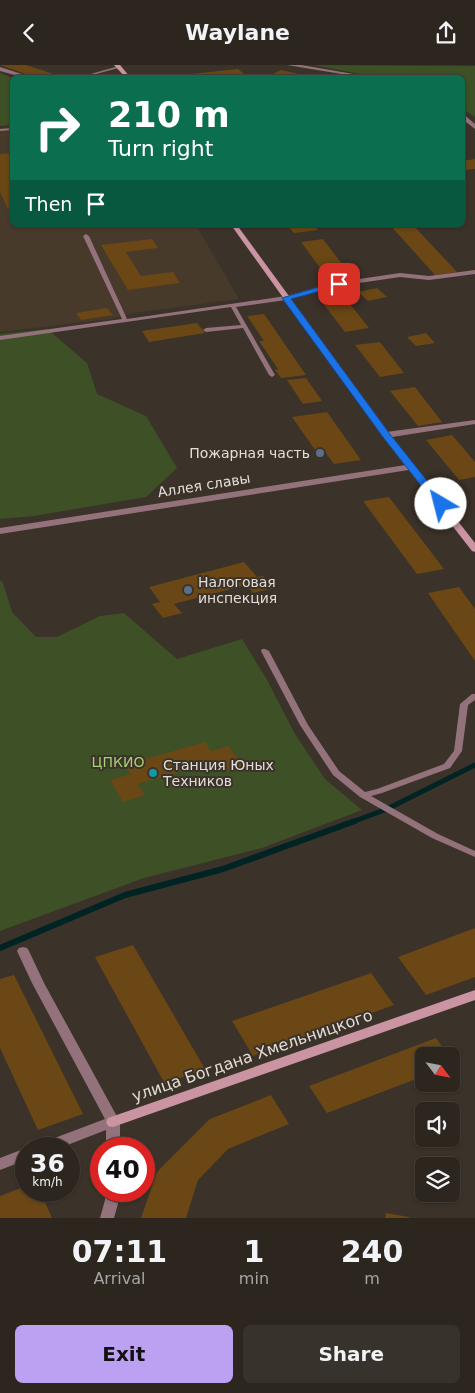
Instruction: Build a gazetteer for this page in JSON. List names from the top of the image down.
{
  "streets": {
    "street": ["Аллея славы", "улица Богдана Хмельницкого"]
  },
  "parks": ["ЦПКИО"],
  "places": ["Пожарная часть", "Налоговая инспекция", "Станция Юных Техников"],
  "north": "bottom right",
  "page": {
    "header": "Waylane",
    "turn": ["210 m", "Turn right"],
    "then": "Then",
    "speed": "36 km/h",
    "limit": "40",
    "eta": [
      "07:11",
      "Arrival",
      "1",
      "min",
      "240",
      "m"
    ],
    "buttons": ["Exit", "Share"]
  }
}
